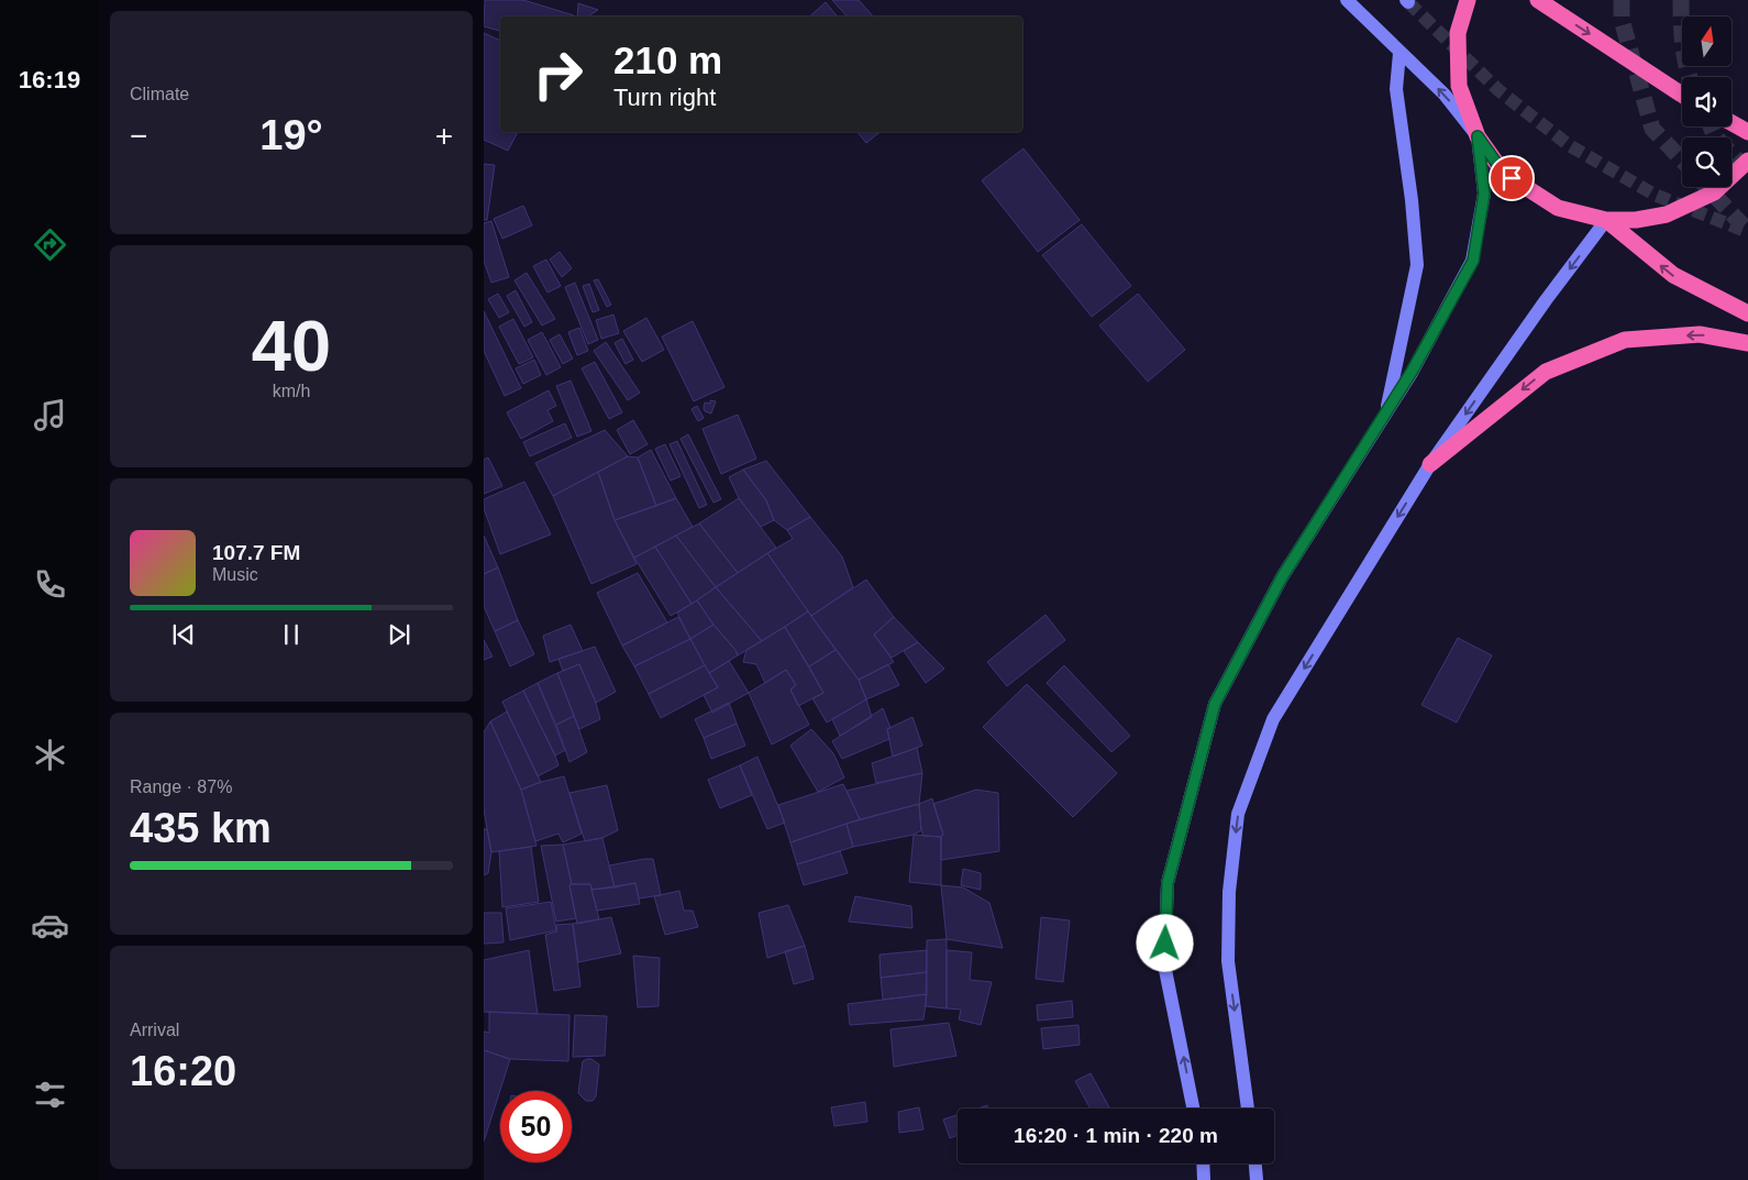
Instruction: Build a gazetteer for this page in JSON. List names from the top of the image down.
{
  "north": "top",
  "page": {
    "tabs": "16:19",
    "tile": [
      "Climate",
      ["40", "km/h"],
      ["Range · 87%", "435 km"],
      ["Arrival", "16:20"]
    ],
    "turn": ["210 m", "Turn right"],
    "heat": ["−", "19°", "+"],
    "song": ["107.7 FM", "Music"],
    "limit": "50",
    "trip": "16:20 · 1 min · 220 m"
  }
}
